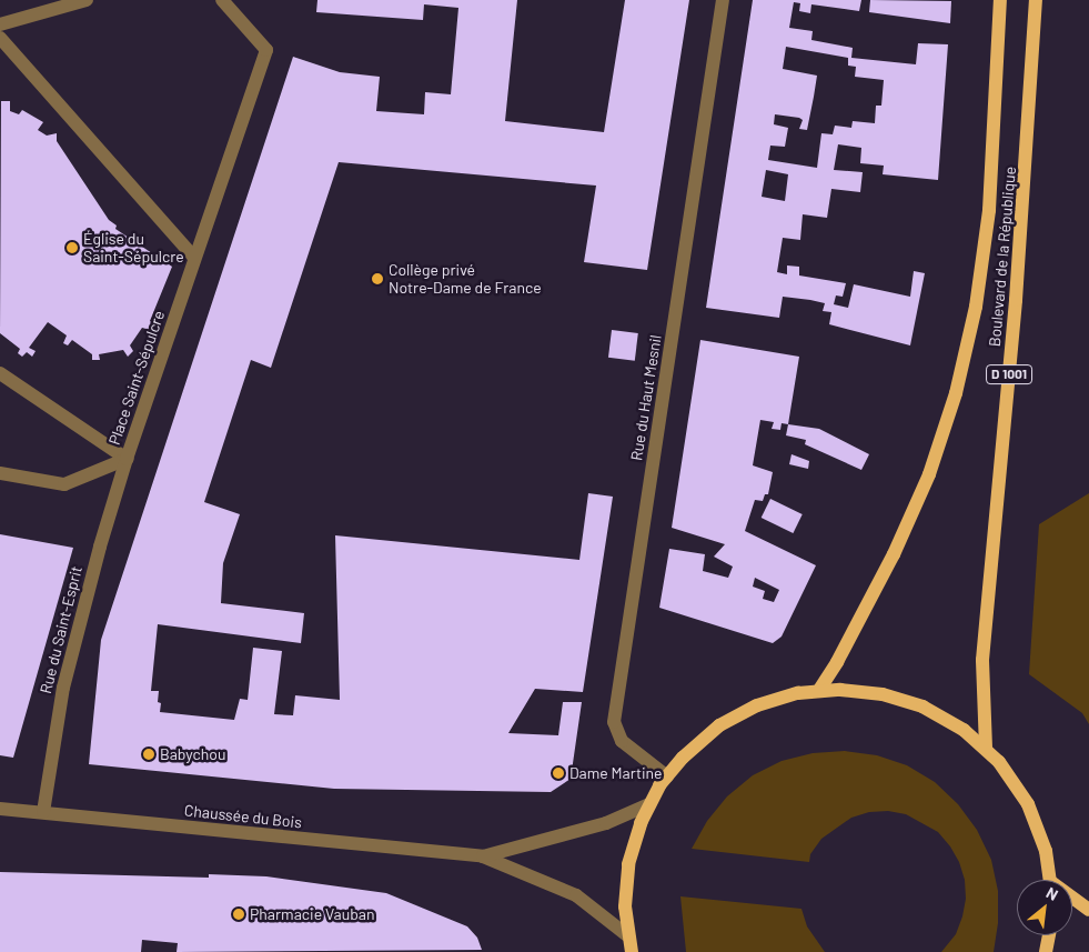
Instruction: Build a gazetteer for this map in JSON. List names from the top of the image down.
{
  "streets": {
    "main road": ["Boulevard de la République", "D 1001"],
    "street": [
      "Place Saint-Sépulcre",
      "Rue du Haut Mesnil",
      "Rue du Saint-Esprit",
      "Chaussée du Bois"
    ]
  },
  "crossings": [
    ["Place Saint-Sépulcre", "Rue du Saint-Esprit"],
    ["Rue du Saint-Esprit", "Chaussée du Bois"]
  ],
  "places": [
    "Église du Saint-Sépulcre",
    "Collège privé Notre-Dame de France",
    "Babychou",
    "Dame Martine",
    "Pharmacie Vauban"
  ],
  "north": "top right"
}
